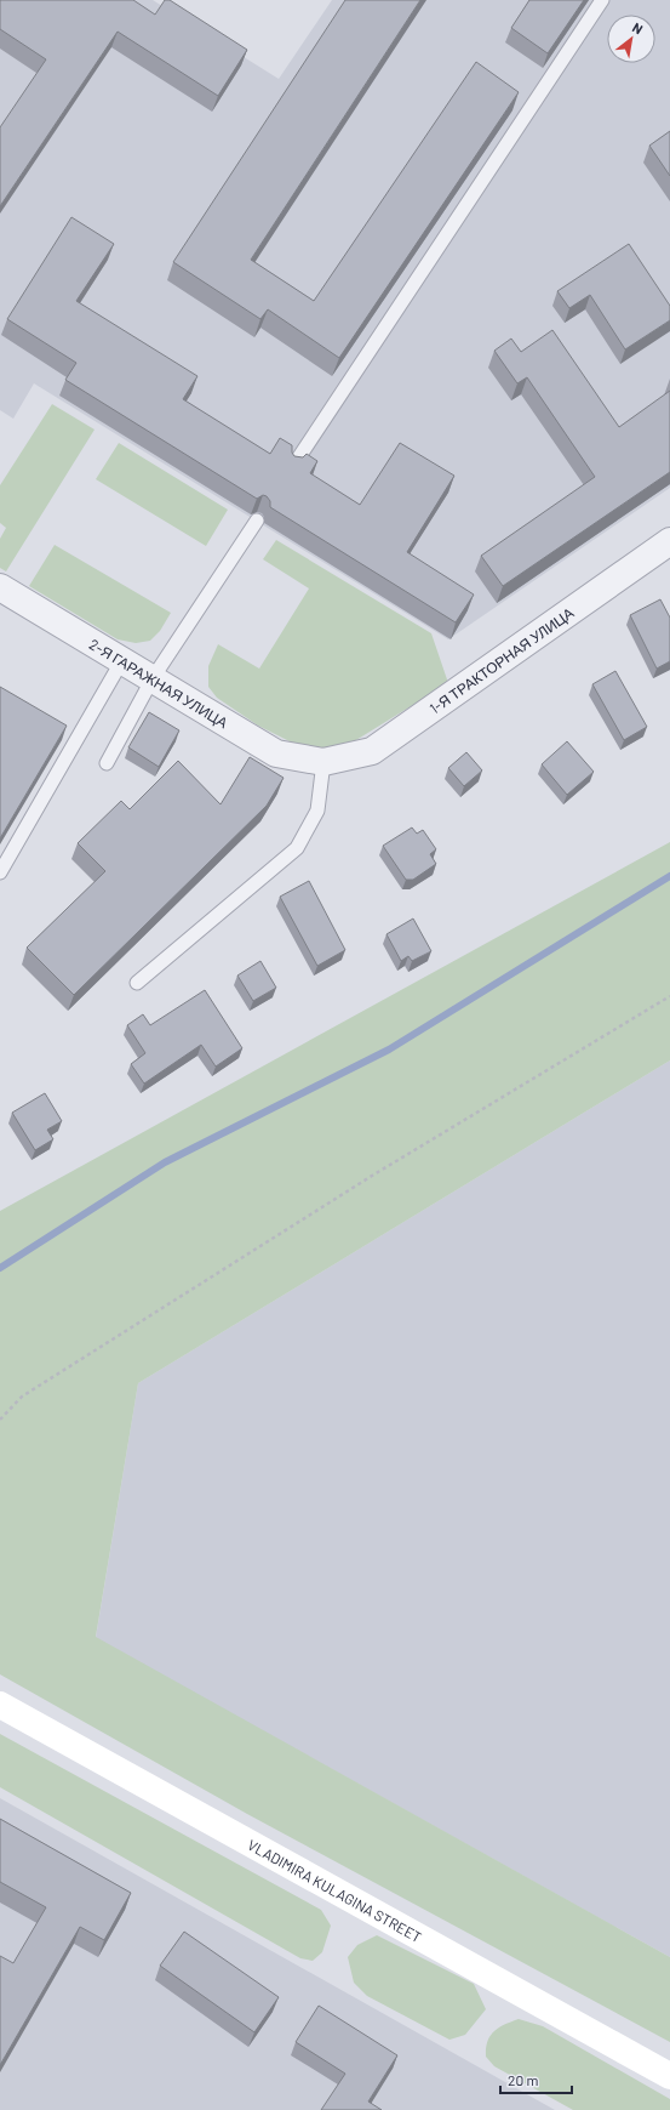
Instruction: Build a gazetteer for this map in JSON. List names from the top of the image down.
{
  "streets": {
    "street": ["1-Я ТРАКТОРНАЯ УЛИЦА", "2-Я ГАРАЖНАЯ УЛИЦА", "VLADIMIRA KULAGINA STREET"]
  },
  "crossings": [
    ["1-Я ТРАКТОРНАЯ УЛИЦА", "2-Я ГАРАЖНАЯ УЛИЦА"]
  ],
  "scale_bar": "20 m",
  "north": "top right"
}
